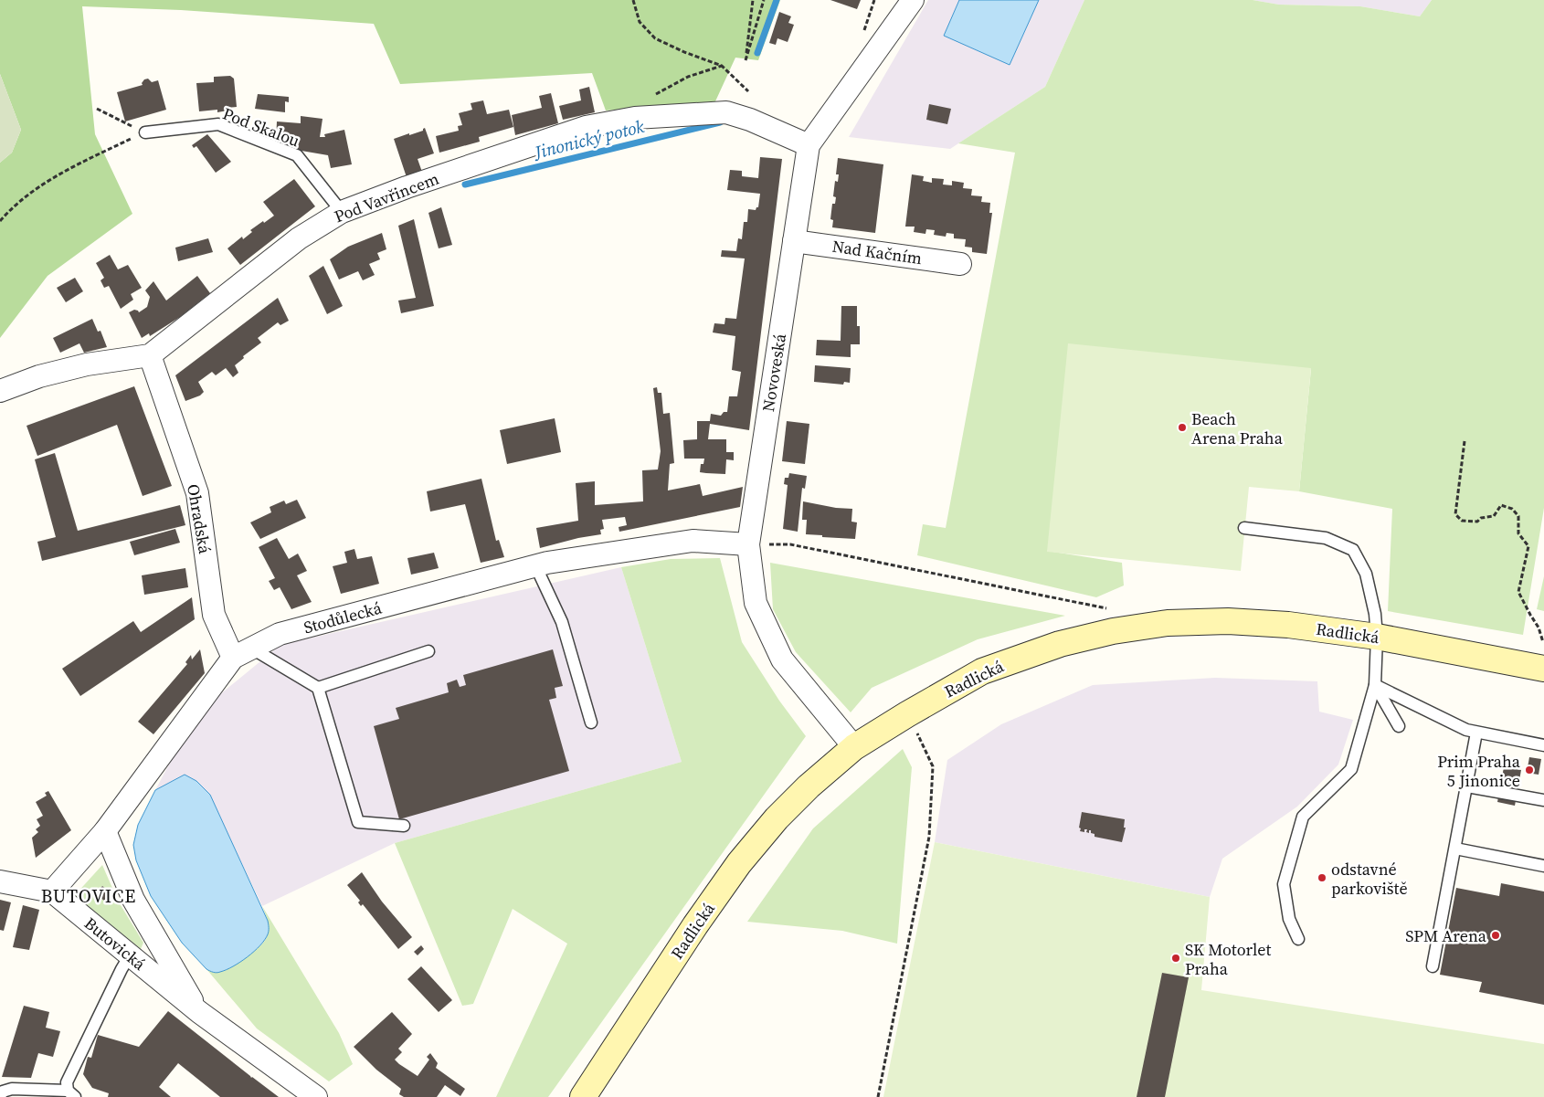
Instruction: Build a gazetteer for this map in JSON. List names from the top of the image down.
{
  "streets": {
    "main road": ["Radlická"],
    "street": [
      "Pod Vavřincem",
      "Nad Kačním",
      "Novoveská",
      "Ohradská",
      "Stodůlecká",
      "Butovická"
    ],
    "lane": ["Pod Skalou"]
  },
  "crossings": [
    ["Pod Skalou", "Pod Vavřincem"],
    ["Pod Vavřincem", "Novoveská"],
    ["Pod Vavřincem", "Ohradská"],
    ["Nad Kačním", "Novoveská"],
    ["Novoveská", "Stodůlecká"],
    ["Novoveská", "Radlická"],
    ["Ohradská", "Stodůlecká"],
    ["Stodůlecká", "Butovická"]
  ],
  "districts": ["BUTOVICE"],
  "water": ["Jinonický potok"],
  "places": [
    "Beach Arena Praha",
    "Prim Praha 5 Jinonice",
    "odstavné parkoviště",
    "SPM Arena",
    "SK Motorlet Praha"
  ]
}
